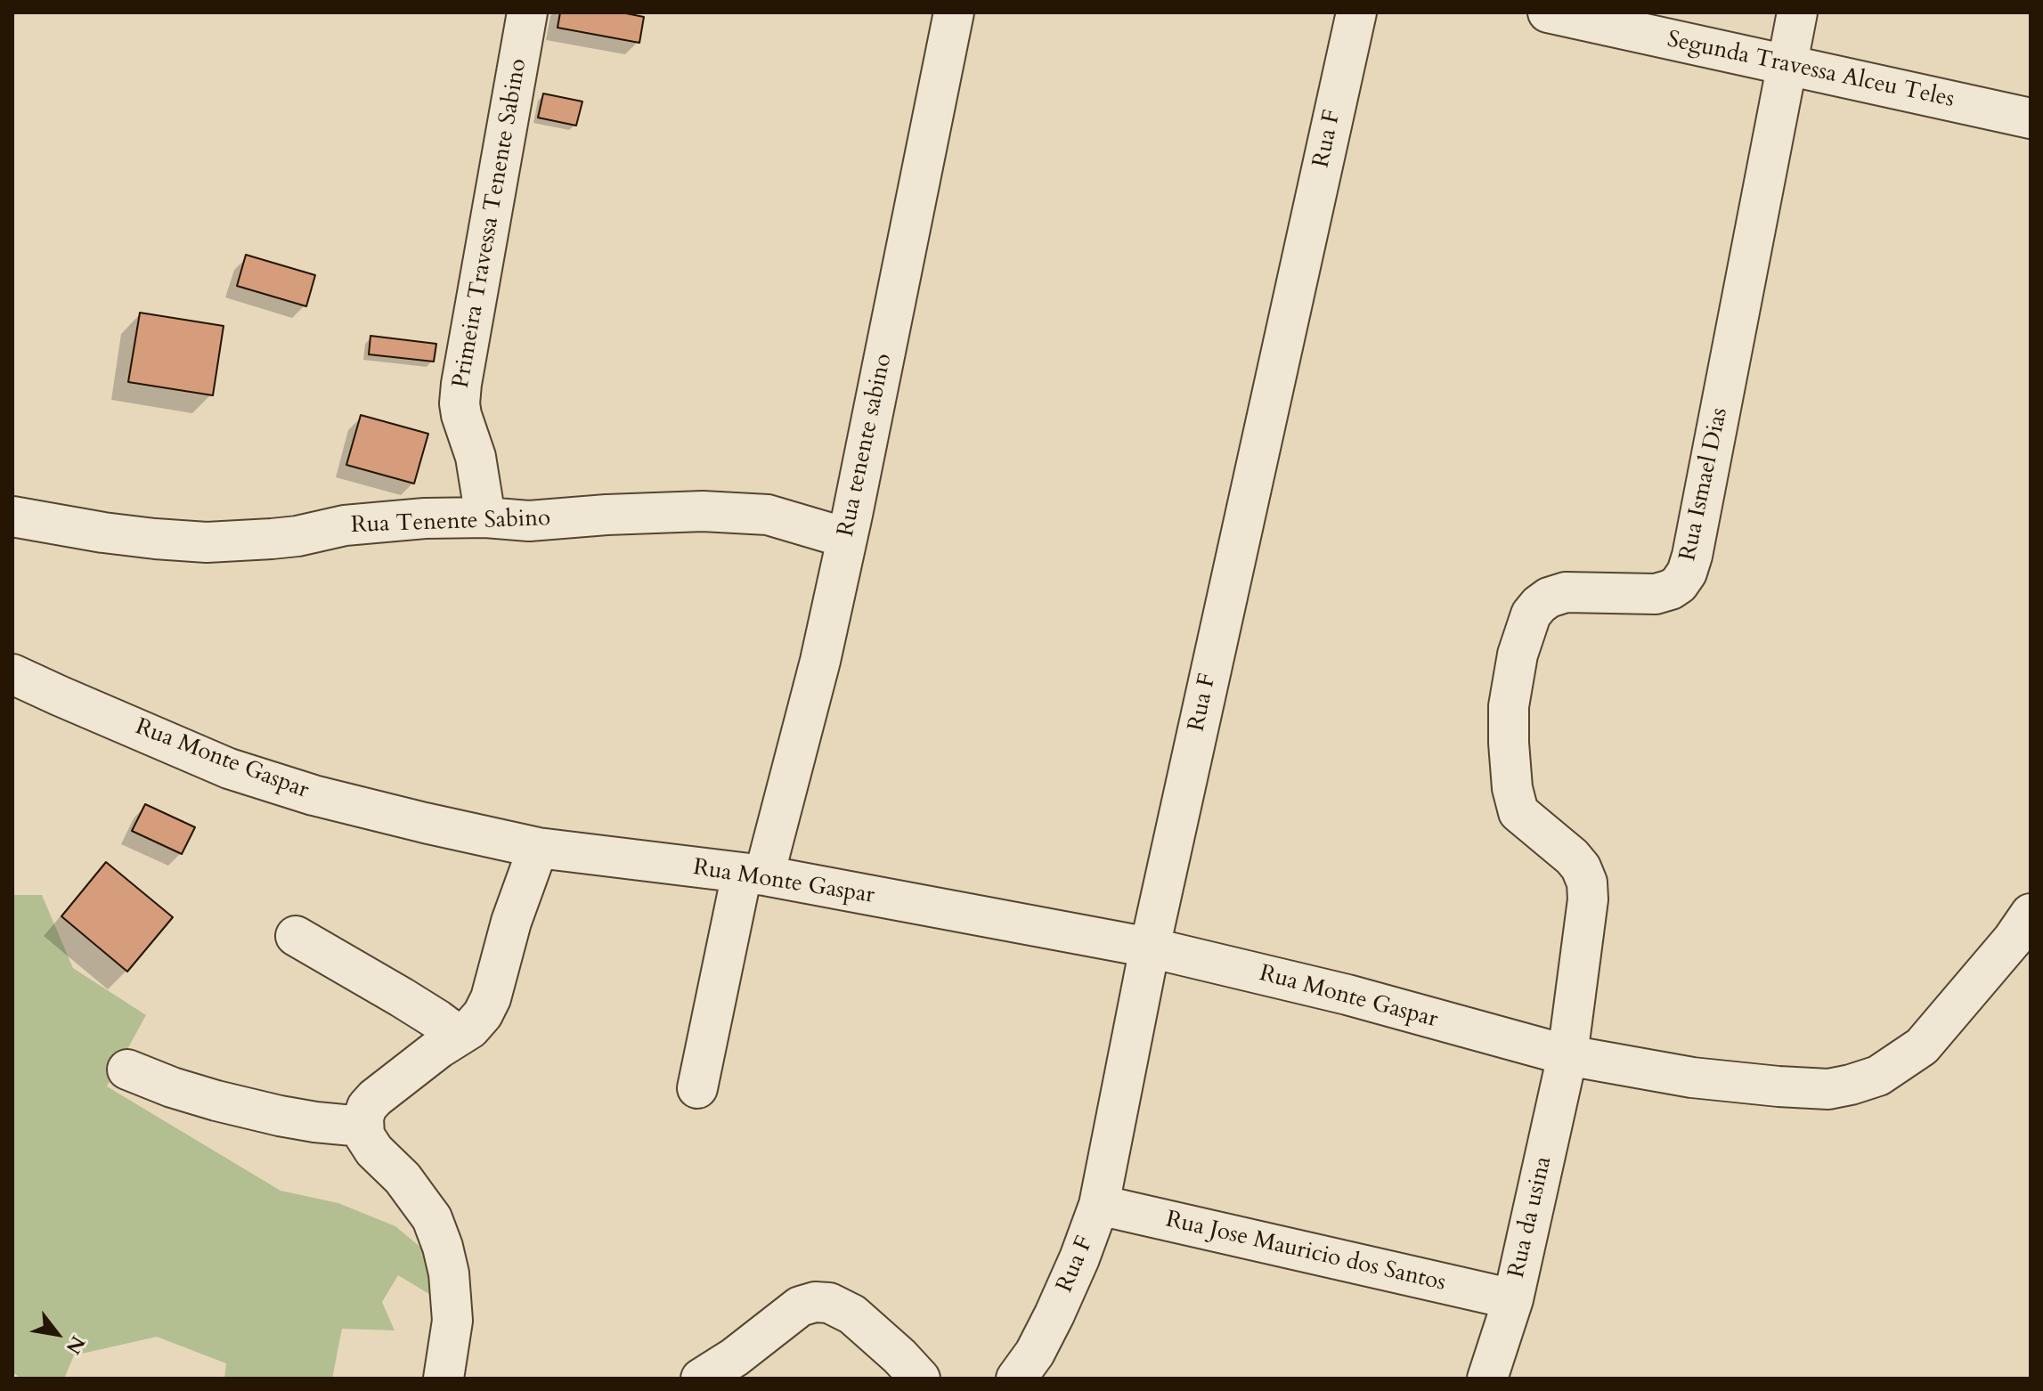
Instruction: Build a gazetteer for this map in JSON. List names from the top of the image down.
{
  "streets": {
    "street": [
      "Segunda Travessa Alceu Teles",
      "Rua F",
      "Primeira Travessa Tenente Sabino",
      "Rua tenente sabino",
      "Rua Ismael Dias",
      "Rua Tenente Sabino",
      "Rua Monte Gaspar",
      "Rua da usina",
      "Rua Jose Mauricio dos Santos"
    ]
  },
  "crossings": [
    ["Segunda Travessa Alceu Teles", "Rua Ismael Dias"],
    ["Rua F", "Rua Monte Gaspar"],
    ["Rua F", "Rua Jose Mauricio dos Santos"],
    ["Primeira Travessa Tenente Sabino", "Rua Tenente Sabino"],
    ["Rua tenente sabino", "Rua Tenente Sabino"],
    ["Rua tenente sabino", "Rua Monte Gaspar"],
    ["Rua Ismael Dias", "Rua Monte Gaspar"],
    ["Rua Ismael Dias", "Rua da usina"],
    ["Rua Monte Gaspar", "Rua da usina"],
    ["Rua da usina", "Rua Jose Mauricio dos Santos"]
  ],
  "north": "bottom right"
}
